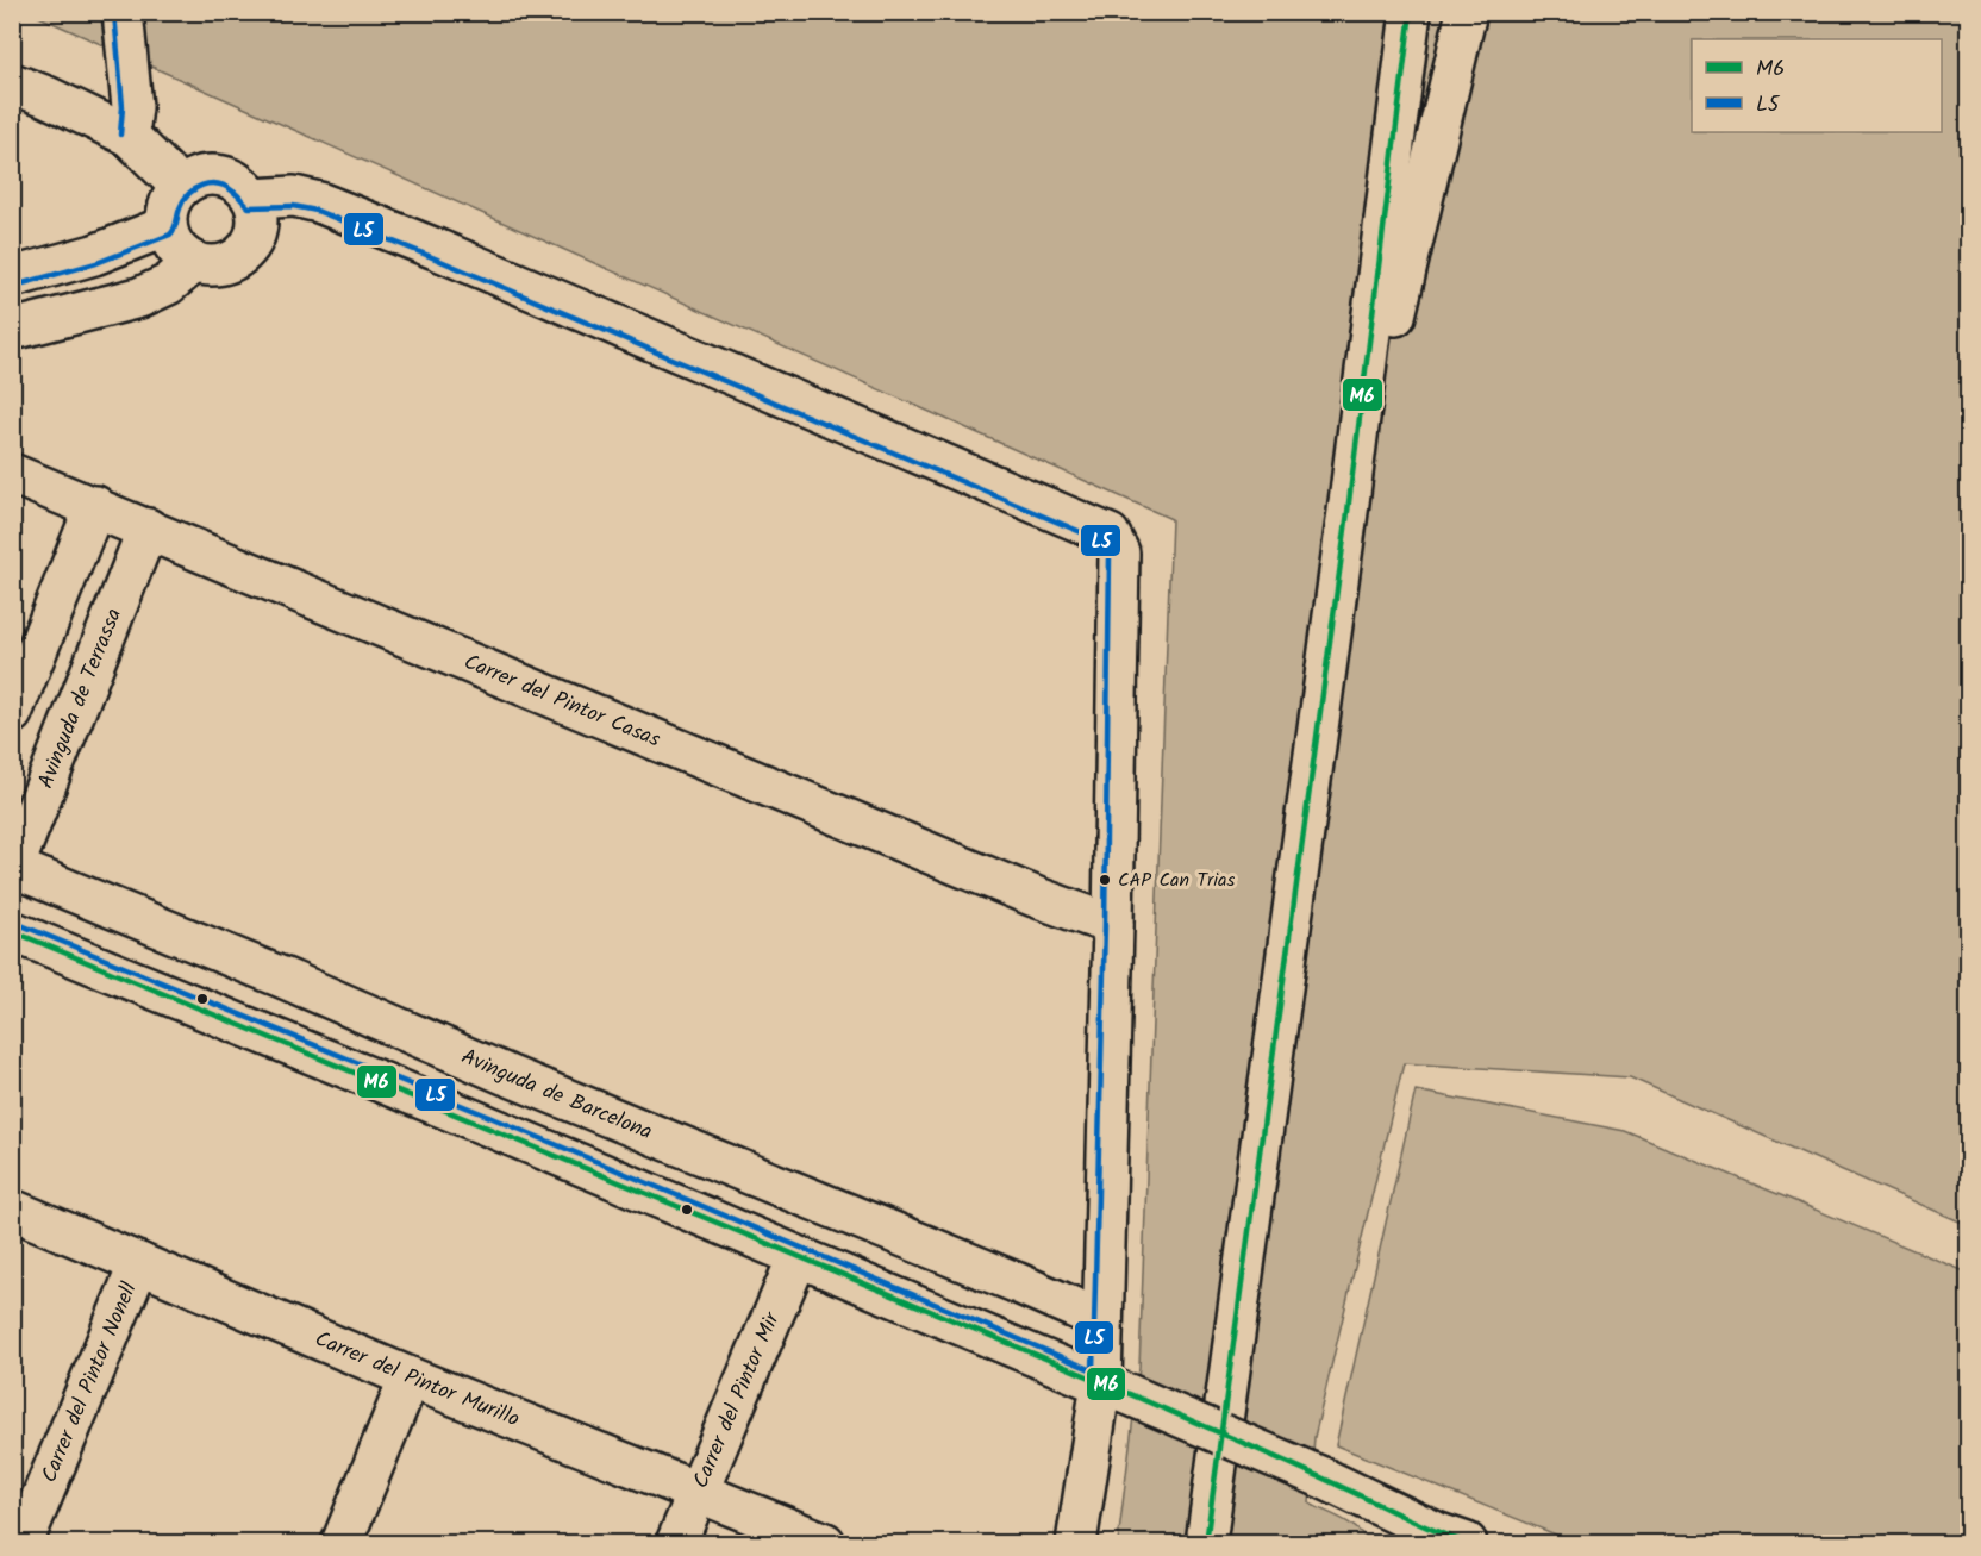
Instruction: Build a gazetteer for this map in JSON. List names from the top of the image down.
{
  "streets": {
    "street": [
      "Avinguda de Terrassa",
      "Carrer del Pintor Casas",
      "Avinguda de Barcelona",
      "Carrer del Pintor Murillo",
      "Carrer del Pintor Nonell",
      "Carrer del Pintor Mir"
    ]
  },
  "crossings": [
    ["Avinguda de Terrassa", "Carrer del Pintor Casas"],
    ["Avinguda de Terrassa", "Avinguda de Barcelona"],
    ["Carrer del Pintor Murillo", "Carrer del Pintor Nonell"],
    ["Carrer del Pintor Murillo", "Carrer del Pintor Mir"]
  ],
  "places": ["CAP Can Trias"],
  "lines": ["transit line M6", "transit line L5"],
  "legend": ["M6", "L5"]
}
